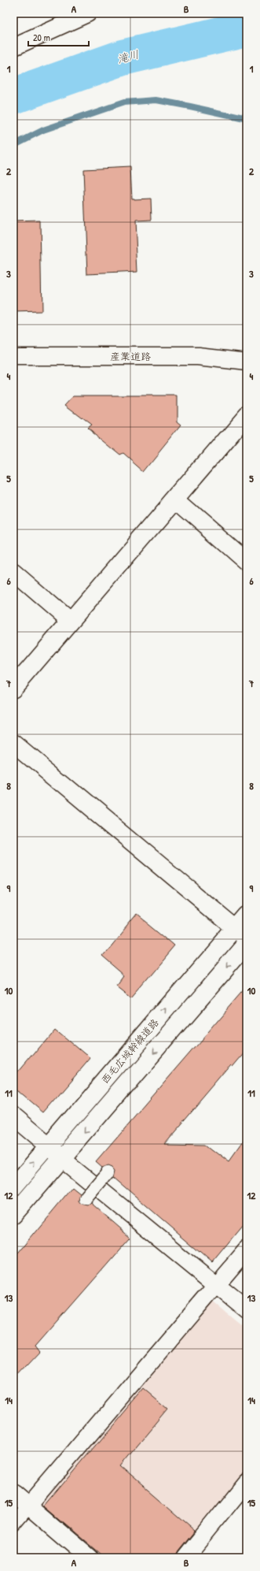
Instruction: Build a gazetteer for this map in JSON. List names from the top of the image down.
{
  "streets": {
    "street": ["産業道路", "西毛広域幹線道路"]
  },
  "water": ["滝川"],
  "scale_bar": "20 m",
  "grid": {
    "columns": ["A", "B"],
    "rows": [
      "1",
      "2",
      "3",
      "4",
      "5",
      "6",
      "7",
      "8",
      "9",
      "10",
      "11",
      "12",
      "13",
      "14",
      "15"
    ]
  }
}
